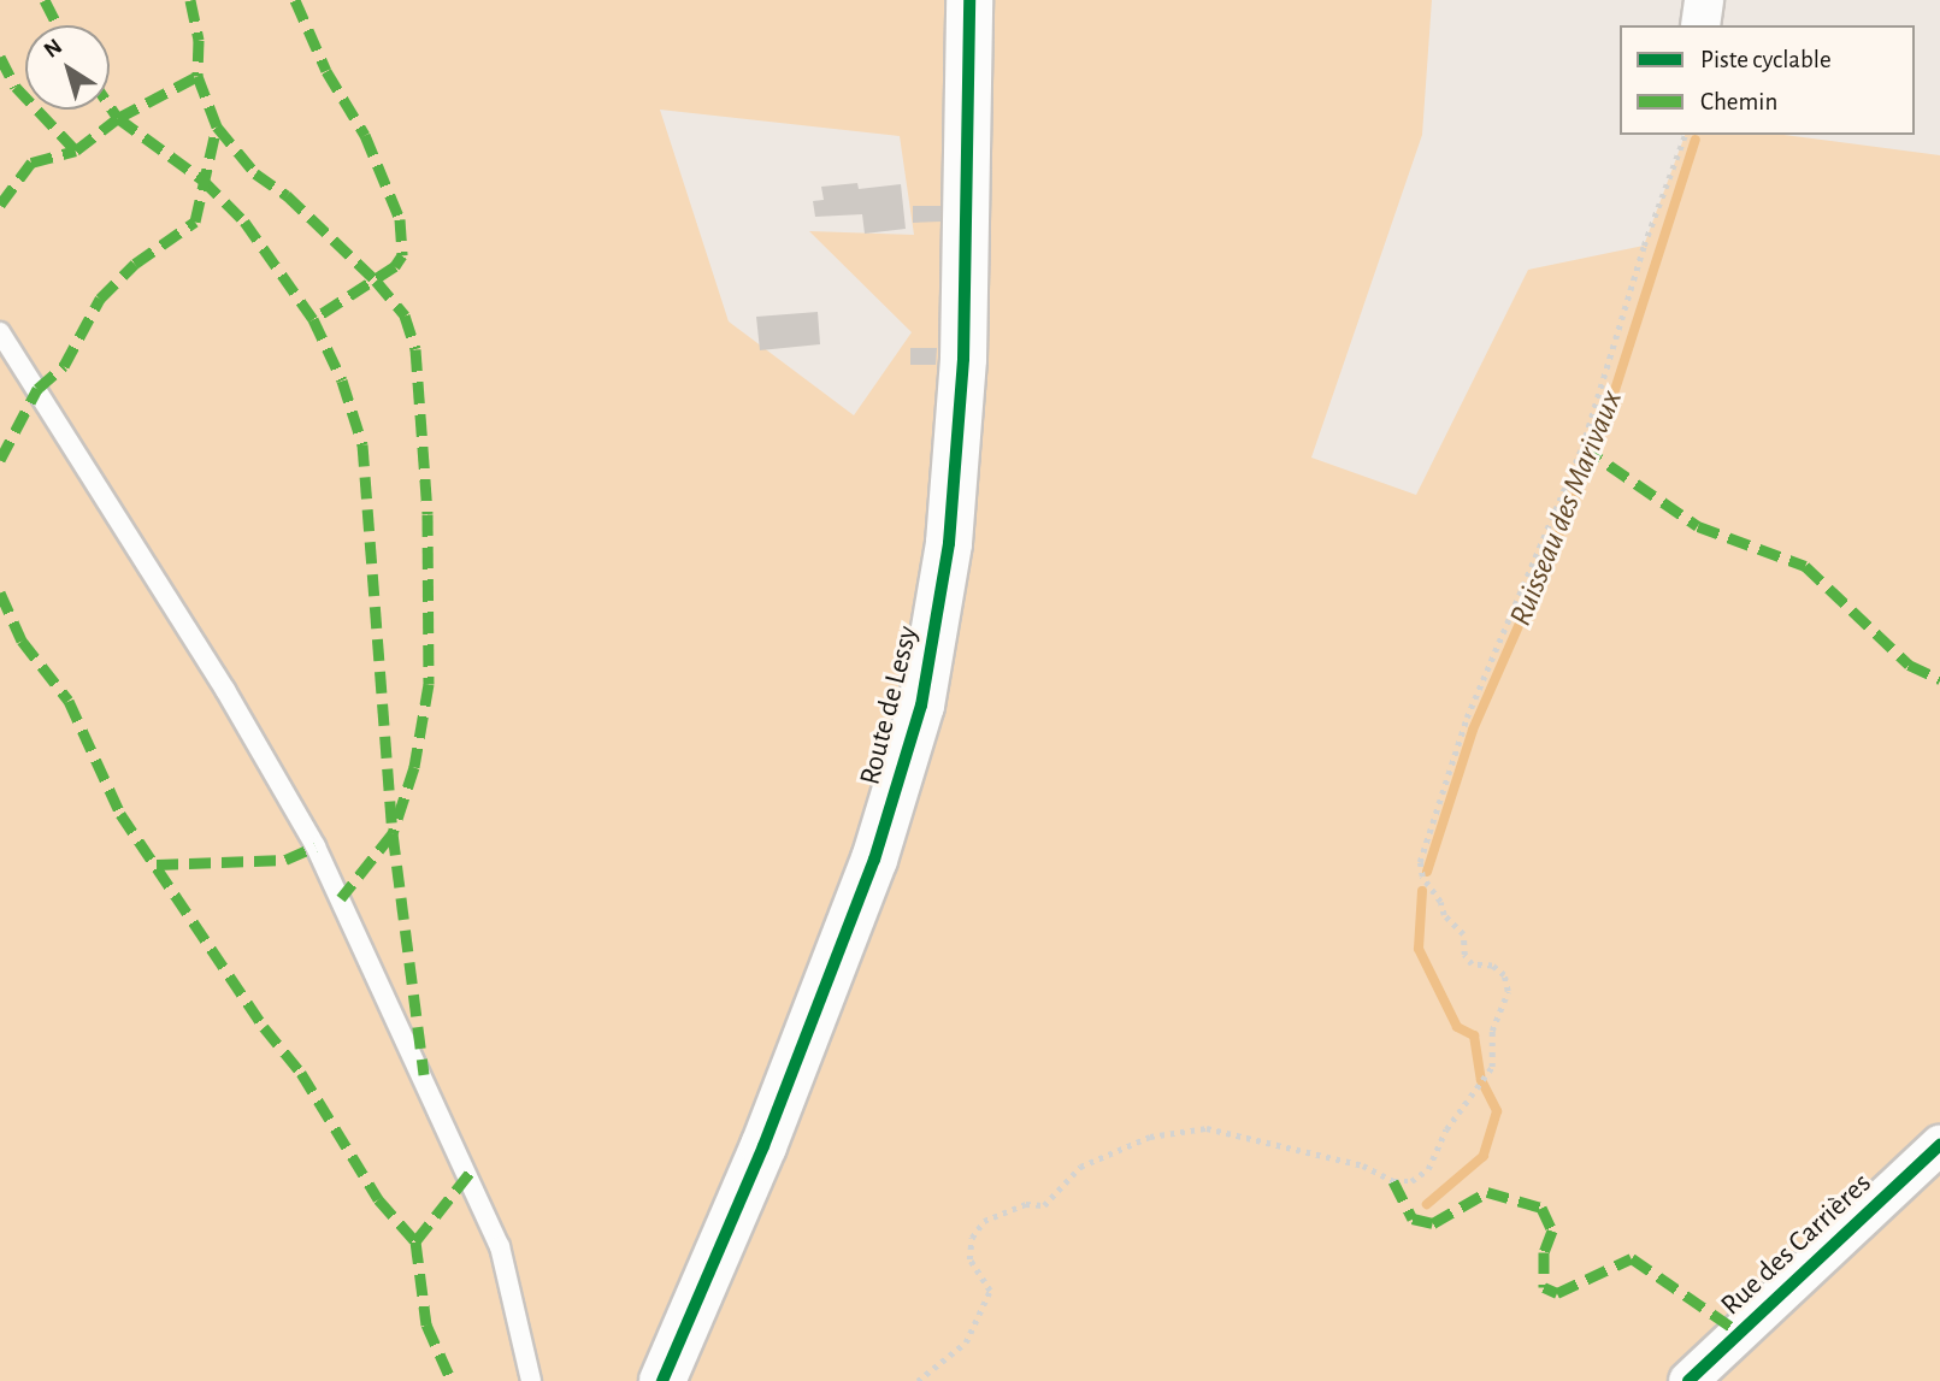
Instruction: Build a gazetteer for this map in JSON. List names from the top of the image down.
{
  "streets": {
    "street": ["Route de Lessy", "Rue des Carrières"]
  },
  "water": ["Ruisseau des Marivaux"],
  "legend": ["Piste cyclable", "Chemin"],
  "north": "top left"
}
